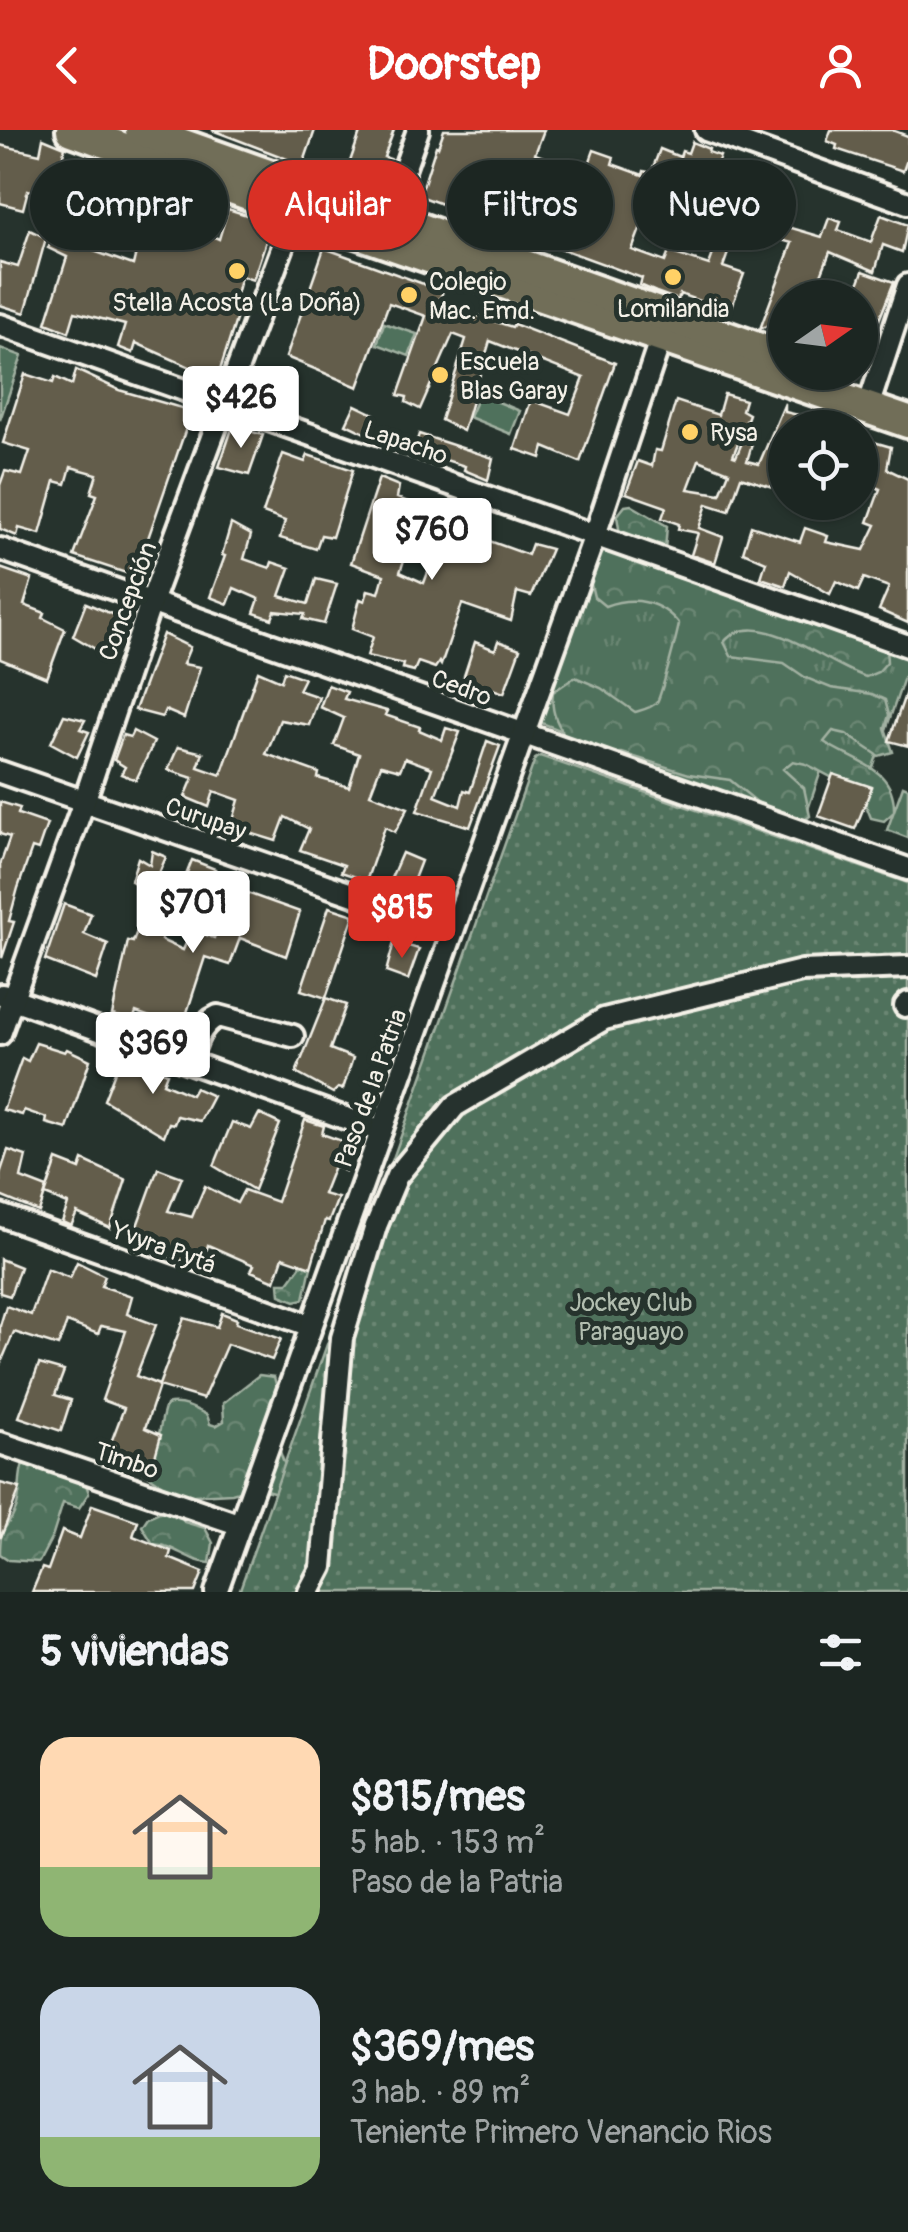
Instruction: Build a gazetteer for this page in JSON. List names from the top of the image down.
{
  "streets": {
    "street": [
      "Lapacho",
      "Concepción",
      "Cedro",
      "Curupay",
      "Paso de la Patria",
      "Yvyra Pytá",
      "Timbo"
    ]
  },
  "crossings": [
    ["Lapacho", "Concepción"],
    ["Lapacho", "Paso de la Patria"],
    ["Concepción", "Cedro"],
    ["Concepción", "Curupay"],
    ["Cedro", "Paso de la Patria"],
    ["Curupay", "Paso de la Patria"],
    ["Paso de la Patria", "Yvyra Pytá"],
    ["Paso de la Patria", "Timbo"]
  ],
  "parks": ["Jockey Club Paraguayo"],
  "places": [
    "Stella Acosta (La Doña)",
    "Lomilandia",
    "Colegio Mac. Emd.",
    "Escuela Blas Garay",
    "Rysa"
  ],
  "north": "right",
  "page": {
    "header": "Doorstep",
    "chip": [
      "Comprar",
      "Alquilar",
      "Filtros",
      "Nuevo"
    ],
    "price": [
      "$426",
      "$760",
      "$701",
      "$815",
      "$369"
    ],
    "heading": "5 viviendas",
    "list": [
      {
        "name": "$815/mes",
        "note": "5 hab. · 153 m² · Paso de la Patria"
      },
      {
        "name": "$369/mes",
        "note": "3 hab. · 89 m² · Teniente Primero Venancio Rios"
      }
    ]
  }
}
